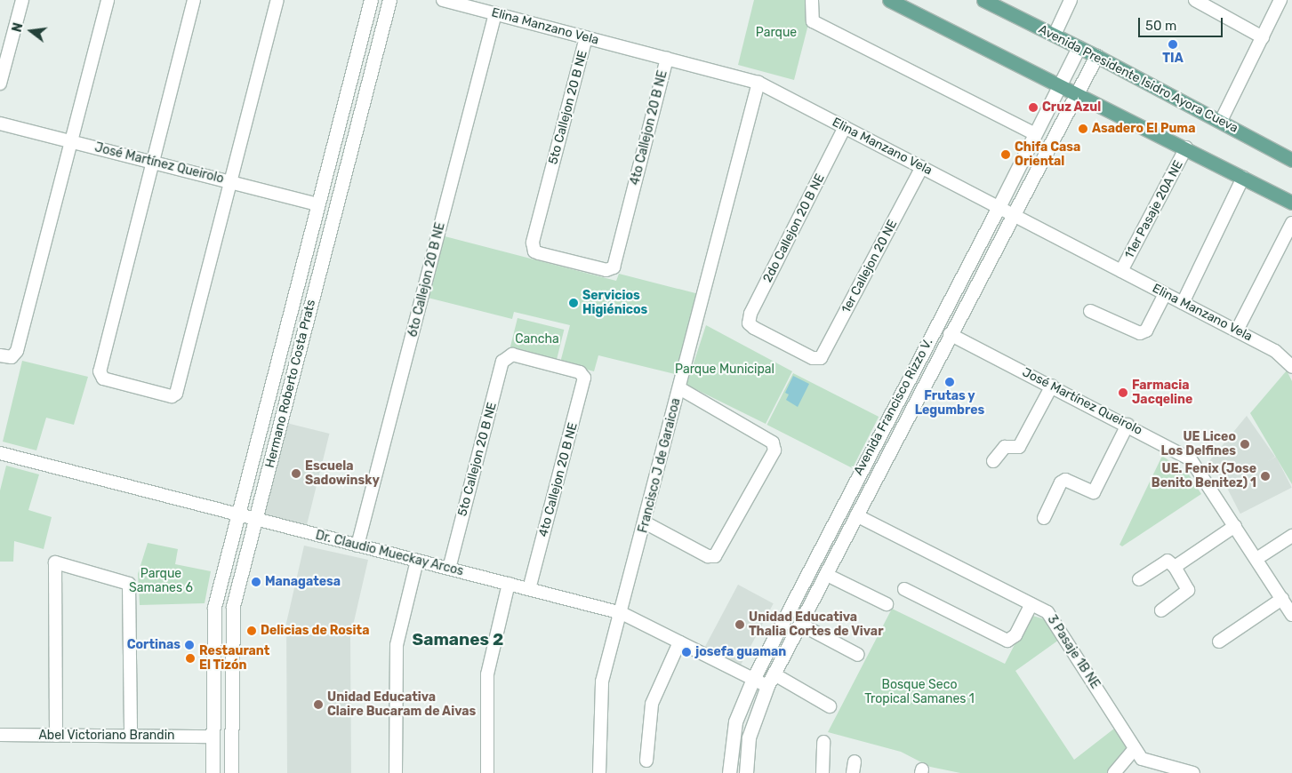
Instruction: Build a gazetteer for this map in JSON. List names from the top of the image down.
{
  "streets": {
    "main road": ["Avenida Presidente Isidro Ayora Cueva"],
    "street": [
      "Elina Manzano Vela",
      "5to Callejon 20 B NE",
      "4to Callejon 20 B NE",
      "José Martínez Queirolo",
      "11er Pasaje 20A NE",
      "2do Callejon 20 B NE",
      "1er Callejon 20 NE",
      "6to Callejon 20 B NE",
      "Hermano Roberto Costa Prats",
      "Avenida Francisco Rizzo V.",
      "Francisco J de Garaicoa",
      "Dr. Claudio Mueckay Arcos",
      "3 Pasaje 1B NE",
      "Abel Victoriano Brandin"
    ]
  },
  "crossings": [
    ["Elina Manzano Vela", "5to Callejon 20 B NE"],
    ["Elina Manzano Vela", "4to Callejon 20 B NE"],
    ["Elina Manzano Vela", "11er Pasaje 20A NE"],
    ["Elina Manzano Vela", "2do Callejon 20 B NE"],
    ["Elina Manzano Vela", "1er Callejon 20 NE"],
    ["Elina Manzano Vela", "6to Callejon 20 B NE"],
    ["Elina Manzano Vela", "Avenida Francisco Rizzo V."],
    ["Elina Manzano Vela", "Francisco J de Garaicoa"],
    ["Avenida Presidente Isidro Ayora Cueva", "Avenida Francisco Rizzo V."],
    ["5to Callejon 20 B NE", "4to Callejon 20 B NE"],
    ["5to Callejon 20 B NE", "Dr. Claudio Mueckay Arcos"],
    ["4to Callejon 20 B NE", "Dr. Claudio Mueckay Arcos"],
    ["José Martínez Queirolo", "Hermano Roberto Costa Prats"],
    ["José Martínez Queirolo", "Avenida Francisco Rizzo V."],
    ["2do Callejon 20 B NE", "1er Callejon 20 NE"],
    ["6to Callejon 20 B NE", "Dr. Claudio Mueckay Arcos"],
    ["Hermano Roberto Costa Prats", "Dr. Claudio Mueckay Arcos"],
    ["Hermano Roberto Costa Prats", "Abel Victoriano Brandin"],
    ["Avenida Francisco Rizzo V.", "Dr. Claudio Mueckay Arcos"],
    ["Avenida Francisco Rizzo V.", "3 Pasaje 1B NE"],
    ["Francisco J de Garaicoa", "Dr. Claudio Mueckay Arcos"]
  ],
  "districts": ["Samanes 2"],
  "parks": [
    "Parque",
    "Cancha",
    "Parque Municipal",
    "Parque Samanes 6",
    "Bosque Seco Tropical Samanes 1"
  ],
  "places": [
    "TIA",
    "Cruz Azul",
    "Asadero El Puma",
    "Chifa Casa Oriental",
    "Servicios Higiénicos",
    "Frutas y Legumbres",
    "Farmacia Jacqeline",
    "UE Liceo Los Delfines",
    "Escuela Sadowinsky",
    "UE. Fenix (Jose Benito Benitez) 1",
    "Managatesa",
    "Unidad Educativa Thalia Cortes de Vivar",
    "Delicias de Rosita",
    "Cortinas",
    "josefa guaman",
    "Restaurant El Tizón",
    "Unidad Educativa Claire Bucaram de Aivas"
  ],
  "scale_bar": "50 m",
  "north": "left"
}
